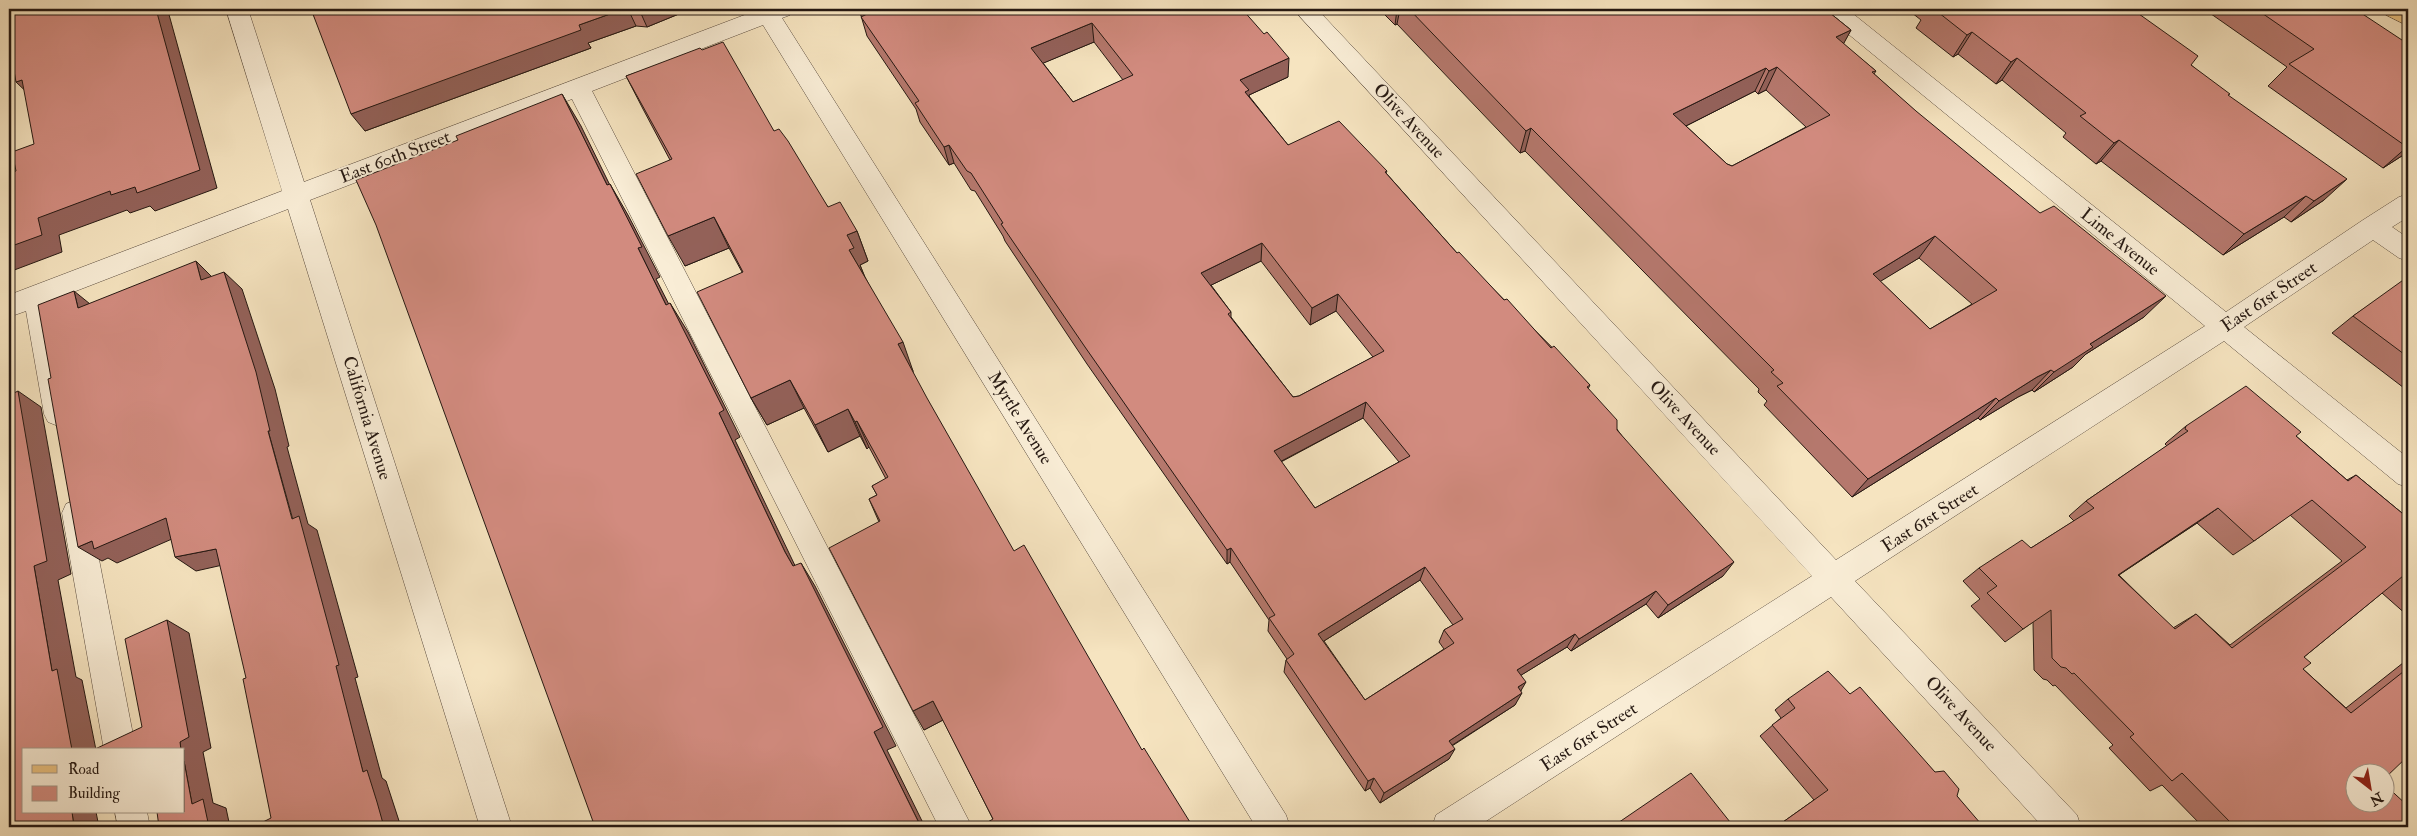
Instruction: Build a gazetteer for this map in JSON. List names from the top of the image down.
{
  "streets": {
    "street": [
      "Olive Avenue",
      "East 60th Street",
      "Lime Avenue",
      "East 61st Street",
      "California Avenue",
      "Myrtle Avenue"
    ]
  },
  "crossings": [
    ["Olive Avenue", "East 61st Street"],
    ["East 60th Street", "California Avenue"],
    ["East 60th Street", "Myrtle Avenue"],
    ["Lime Avenue", "East 61st Street"]
  ],
  "legend": ["Road", "Building"],
  "north": "bottom right"
}
